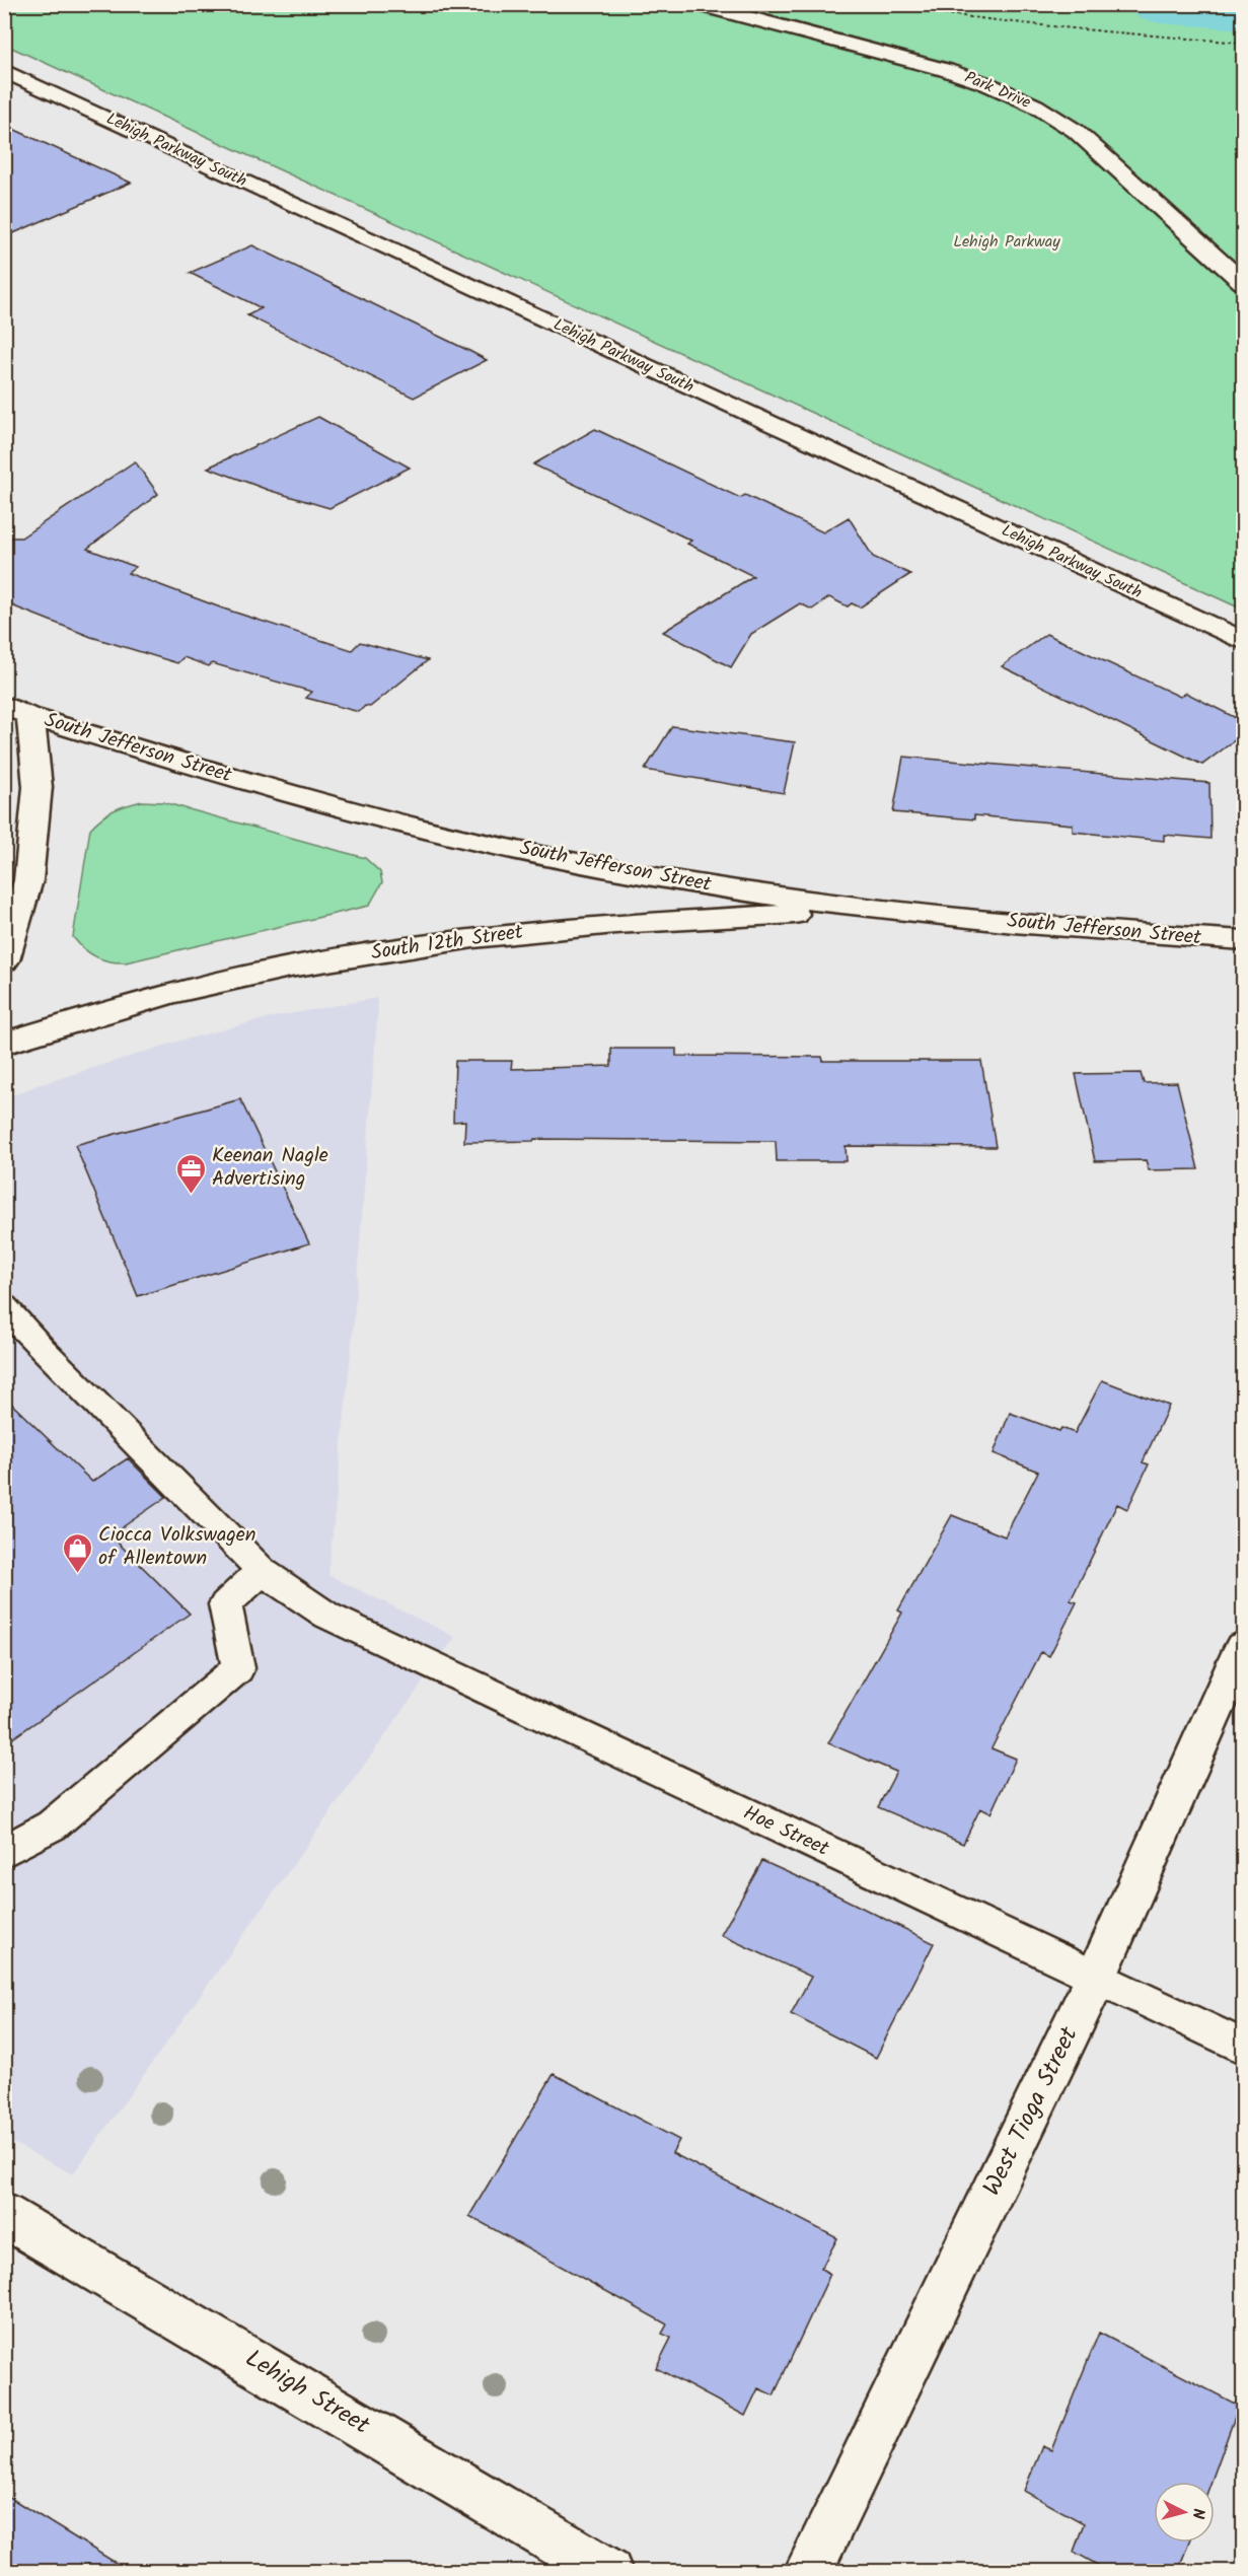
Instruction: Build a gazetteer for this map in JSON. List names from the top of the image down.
{
  "streets": {
    "street": [
      "Park Drive",
      "Lehigh Parkway South",
      "South Jefferson Street",
      "South 12th Street",
      "West Tioga Street",
      "Lehigh Street"
    ],
    "lane": ["Hoe Street"]
  },
  "crossings": [
    ["South Jefferson Street", "South 12th Street"],
    ["Hoe Street", "West Tioga Street"]
  ],
  "parks": ["Lehigh Parkway"],
  "places": {
    "office": ["Keenan Nagle Advertising"],
    "shop": ["Ciocca Volkswagen of Allentown"]
  },
  "north": "right"
}
